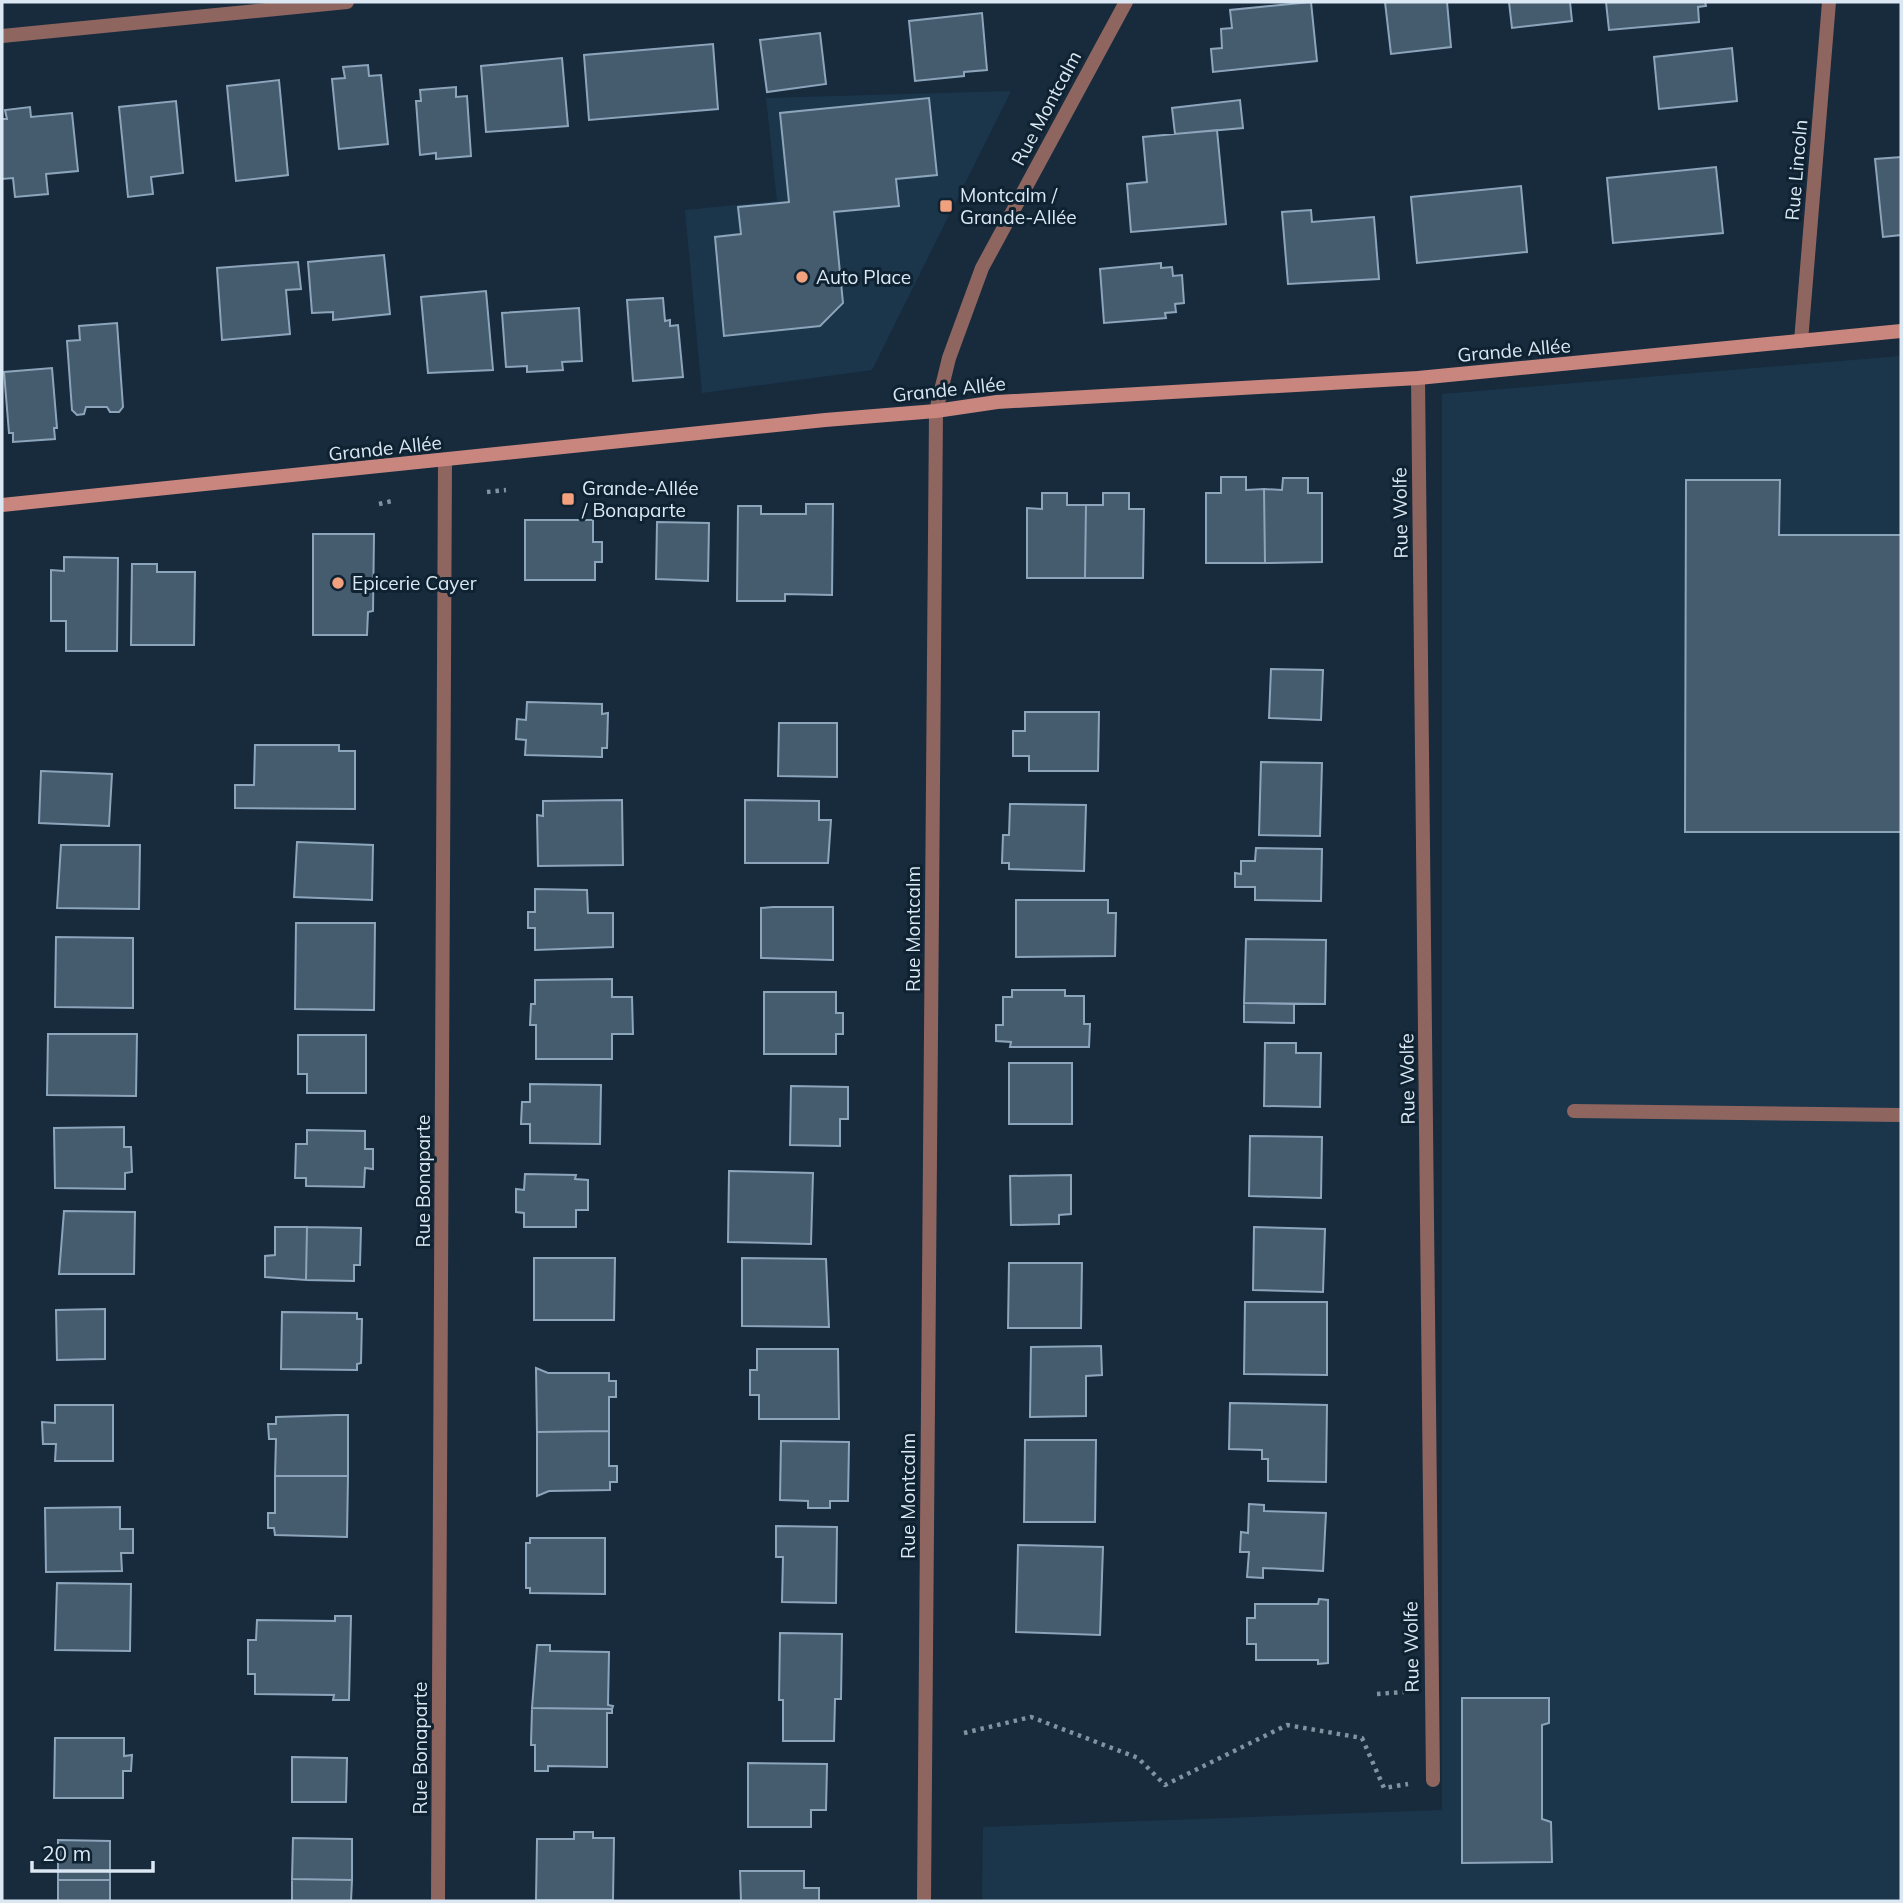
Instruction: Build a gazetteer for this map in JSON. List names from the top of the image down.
{
  "streets": {
    "main road": ["Grande Allée"],
    "street": [
      "Rue Montcalm",
      "Rue Lincoln",
      "Rue Wolfe",
      "Rue Bonaparte"
    ]
  },
  "crossings": [
    ["Rue Montcalm", "Grande Allée"],
    ["Rue Lincoln", "Grande Allée"],
    ["Grande Allée", "Rue Wolfe"],
    ["Grande Allée", "Rue Bonaparte"]
  ],
  "places": {
    "transit": ["Montcalm / Grande-Allée", "Grande-Allée / Bonaparte"],
    "other": ["Auto Place", "Epicerie Cayer"]
  },
  "scale_bar": "20 m"
}
